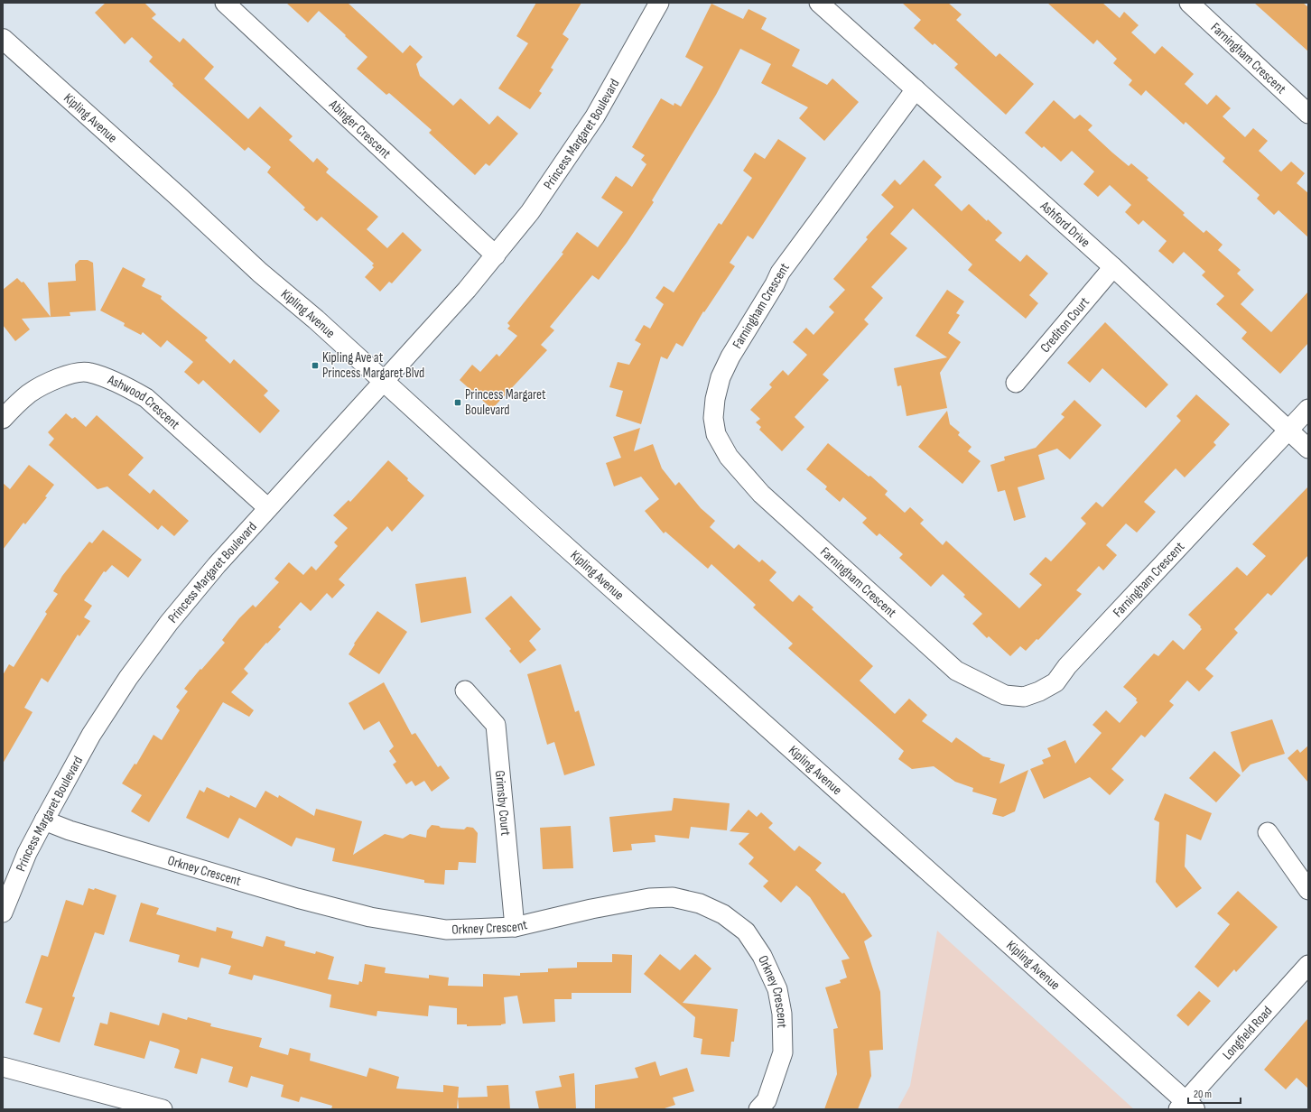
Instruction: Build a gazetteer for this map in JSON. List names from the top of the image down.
{
  "streets": {
    "main road": ["Kipling Avenue"],
    "street": [
      "Farningham Crescent",
      "Abinger Crescent",
      "Princess Margaret Boulevard",
      "Ashford Drive",
      "Crediton Court",
      "Ashwood Crescent",
      "Grimsby Court",
      "Orkney Crescent",
      "Longfield Road"
    ]
  },
  "crossings": [
    ["Farningham Crescent", "Ashford Drive"],
    ["Kipling Avenue", "Princess Margaret Boulevard"],
    ["Kipling Avenue", "Longfield Road"],
    ["Abinger Crescent", "Princess Margaret Boulevard"],
    ["Princess Margaret Boulevard", "Ashwood Crescent"],
    ["Princess Margaret Boulevard", "Orkney Crescent"],
    ["Ashford Drive", "Crediton Court"],
    ["Grimsby Court", "Orkney Crescent"]
  ],
  "places": {
    "transit": ["Kipling Ave at Princess Margaret Blvd", "Princess Margaret Boulevard"]
  },
  "scale_bar": "20 m"
}
